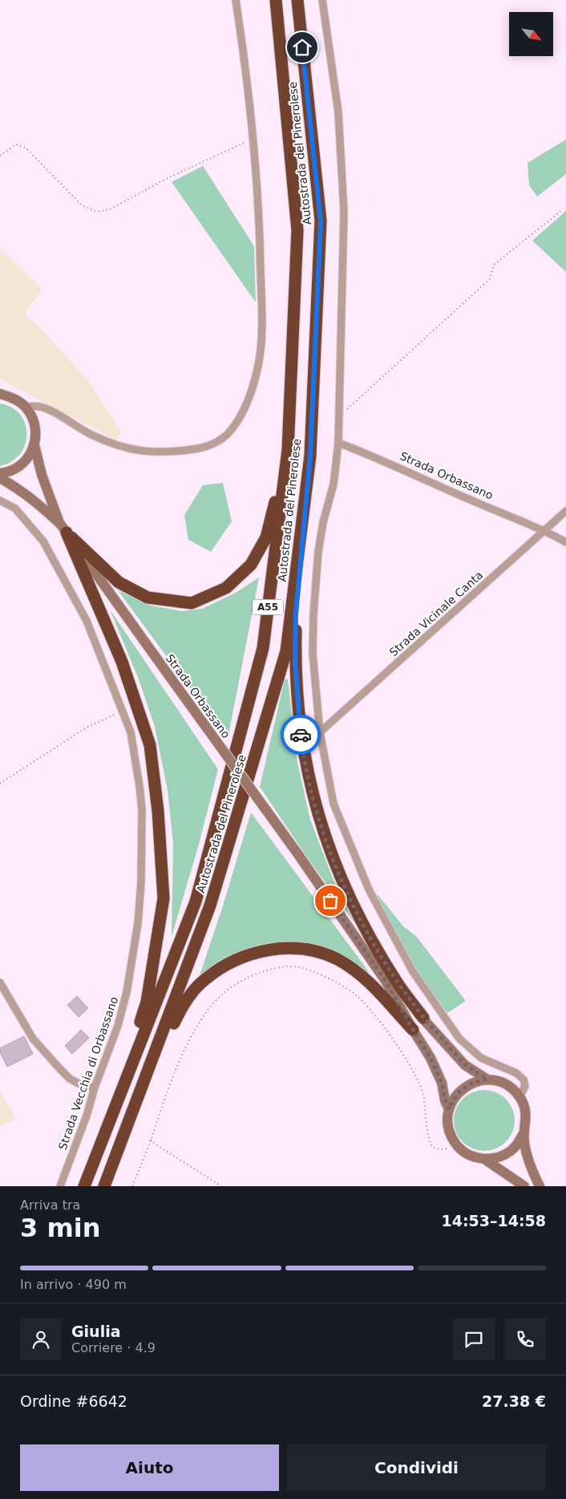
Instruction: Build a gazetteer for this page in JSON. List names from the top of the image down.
{
  "streets": {
    "highway": ["Autostrada del Pinerolese", "A55"],
    "main road": ["Strada Orbassano"],
    "street": ["Strada Vicinale Canta", "Strada Vecchia di Orbassano"]
  },
  "crossings": [
    ["Strada Orbassano", "Strada Vicinale Canta"]
  ],
  "north": "bottom right",
  "page": {
    "heading": ["3 min", "Arriva tra", "14:53–14:58"],
    "panel": [
      "Giulia",
      "Corriere · 4.9",
      "Ordine #6642",
      "27.38 €"
    ],
    "bar": "In arrivo · 490 m",
    "buttons": ["Aiuto", "Condividi"]
  }
}
